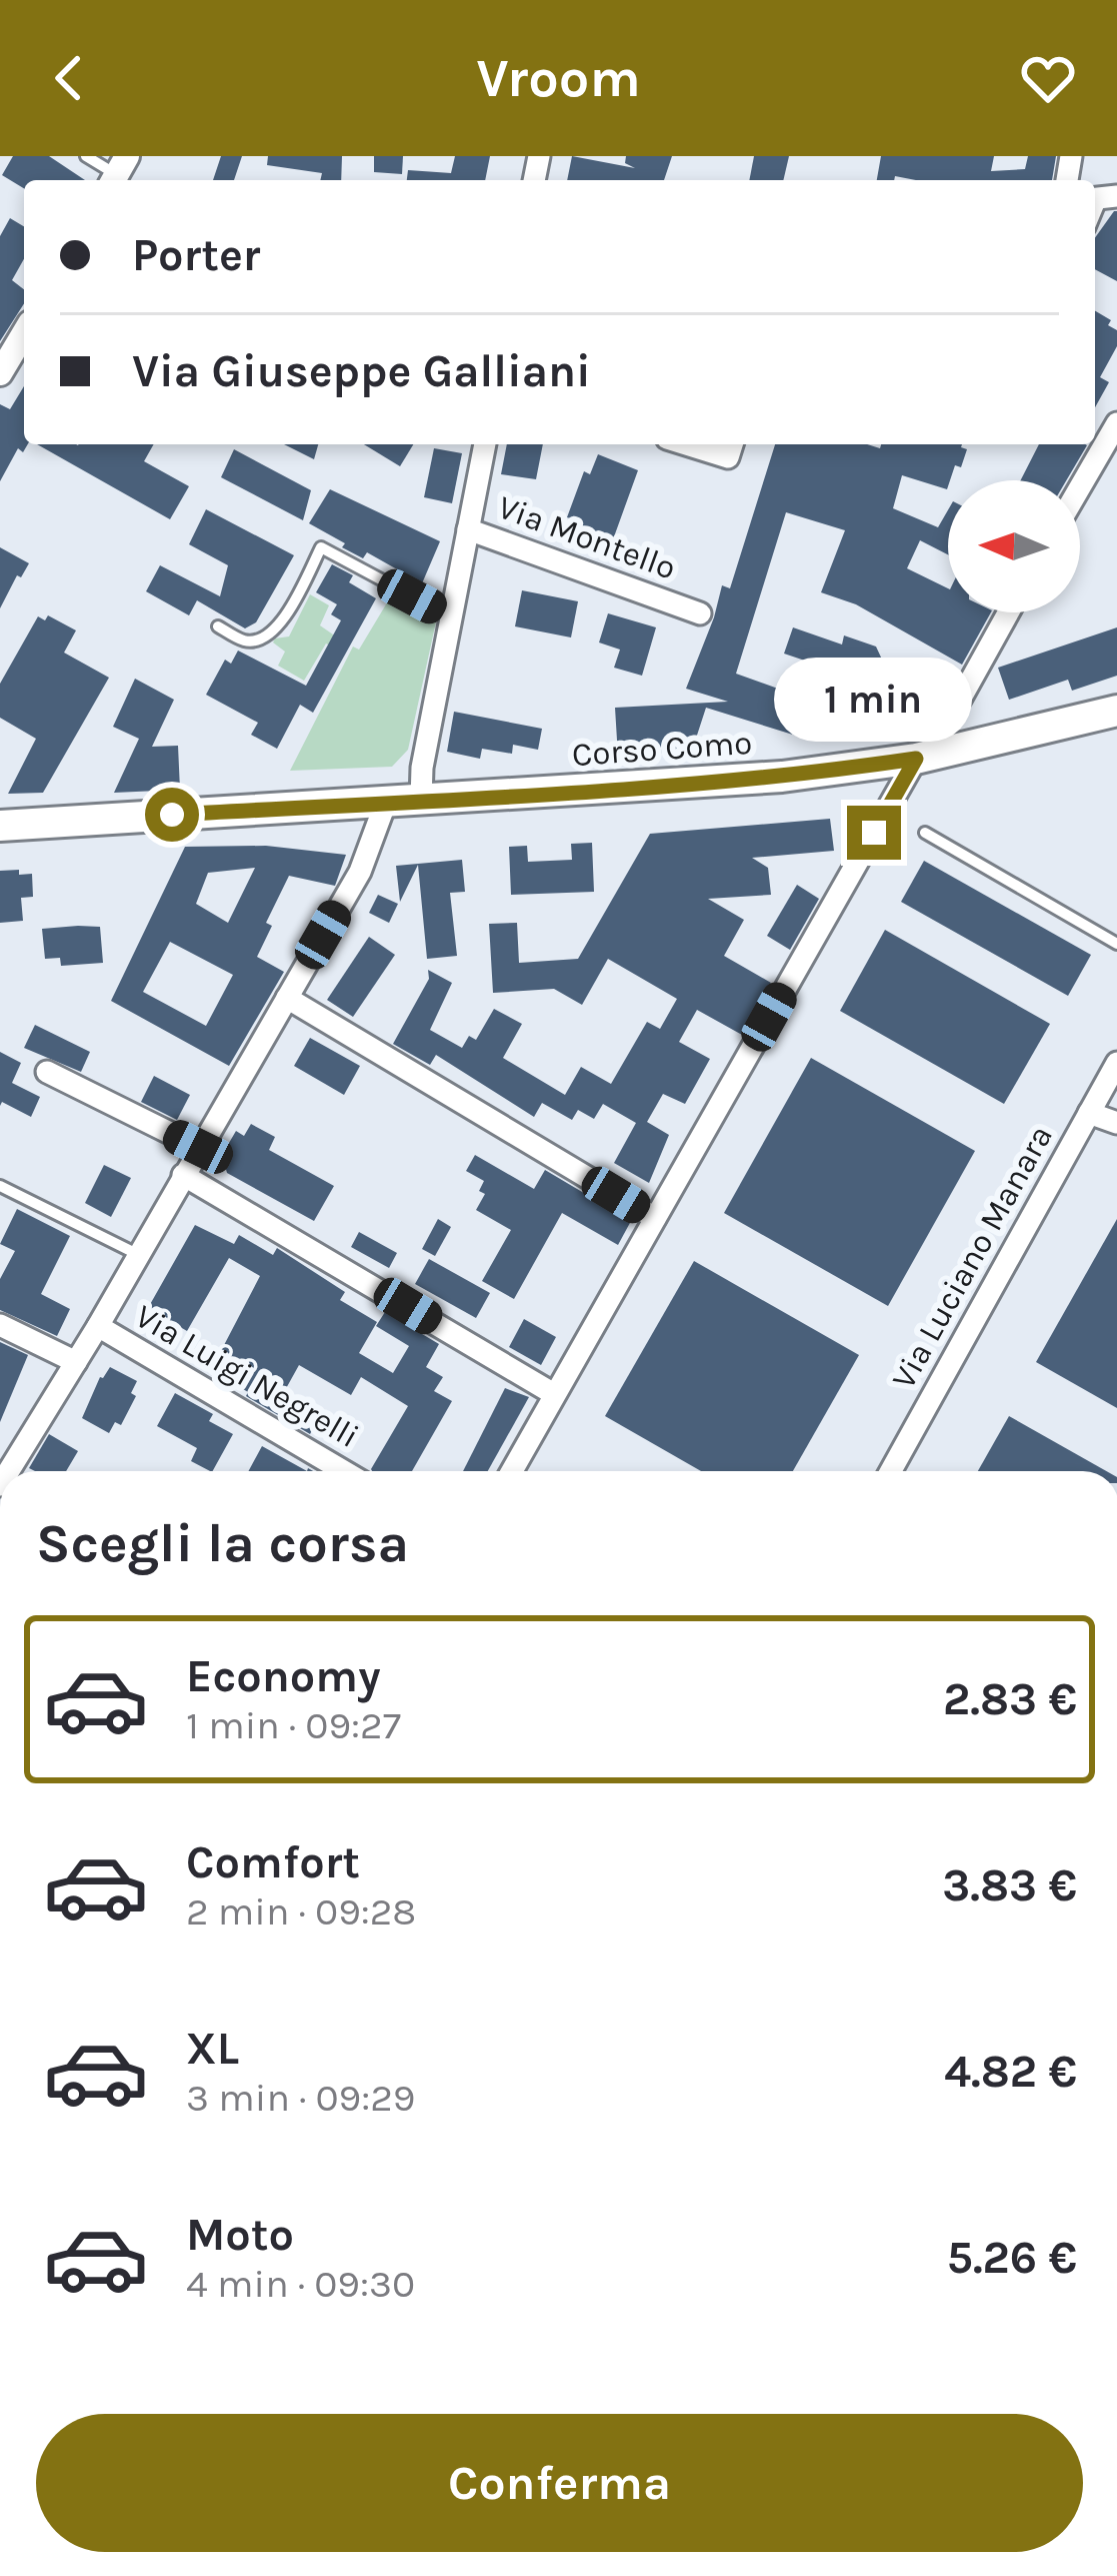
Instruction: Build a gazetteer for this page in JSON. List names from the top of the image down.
{
  "streets": {
    "main road": ["Corso Como"],
    "street": ["Via Montello", "Via Luciano Manara", "Via Luigi Negrelli"]
  },
  "north": "left",
  "page": {
    "header": "Vroom",
    "banner": ["Porter", "Via Giuseppe Galliani"],
    "bubble": "1 min",
    "heading": "Scegli la corsa",
    "list": [
      {
        "name": "Economy",
        "note": "1 min · 09:27",
        "value": "2.83 €"
      },
      {
        "name": "Comfort",
        "note": "2 min · 09:28",
        "value": "3.83 €"
      },
      {
        "name": "XL",
        "note": "3 min · 09:29",
        "value": "4.82 €"
      },
      {
        "name": "Moto",
        "note": "4 min · 09:30",
        "value": "5.26 €"
      }
    ],
    "buttons": "Conferma"
  }
}
